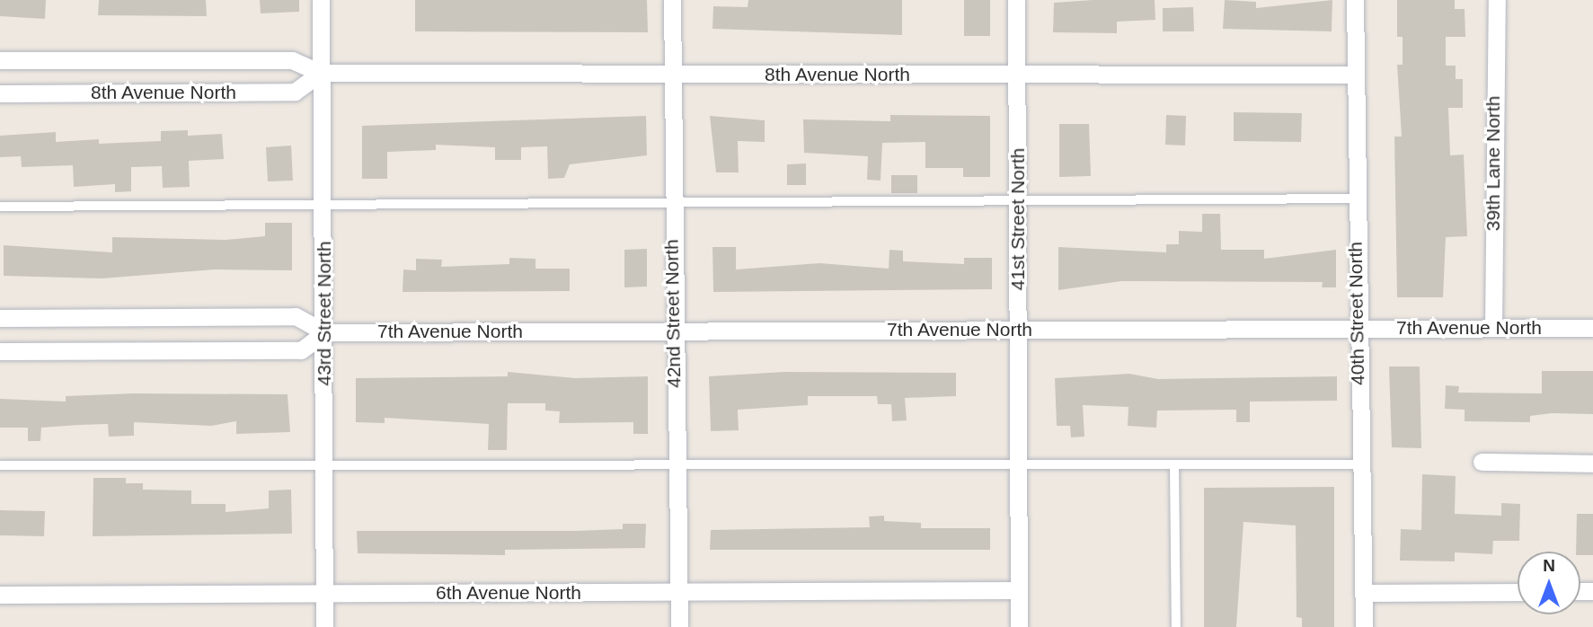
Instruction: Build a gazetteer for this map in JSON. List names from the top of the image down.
{
  "streets": {
    "street": [
      "8th Avenue North",
      "39th Lane North",
      "41st Street North",
      "43rd Street North",
      "42nd Street North",
      "40th Street North",
      "7th Avenue North",
      "6th Avenue North"
    ]
  },
  "crossings": [
    ["8th Avenue North", "41st Street North"],
    ["8th Avenue North", "43rd Street North"],
    ["8th Avenue North", "42nd Street North"],
    ["8th Avenue North", "40th Street North"],
    ["39th Lane North", "7th Avenue North"],
    ["41st Street North", "7th Avenue North"],
    ["41st Street North", "6th Avenue North"],
    ["43rd Street North", "7th Avenue North"],
    ["43rd Street North", "6th Avenue North"],
    ["42nd Street North", "7th Avenue North"],
    ["42nd Street North", "6th Avenue North"],
    ["40th Street North", "7th Avenue North"]
  ],
  "north": "top"
}
